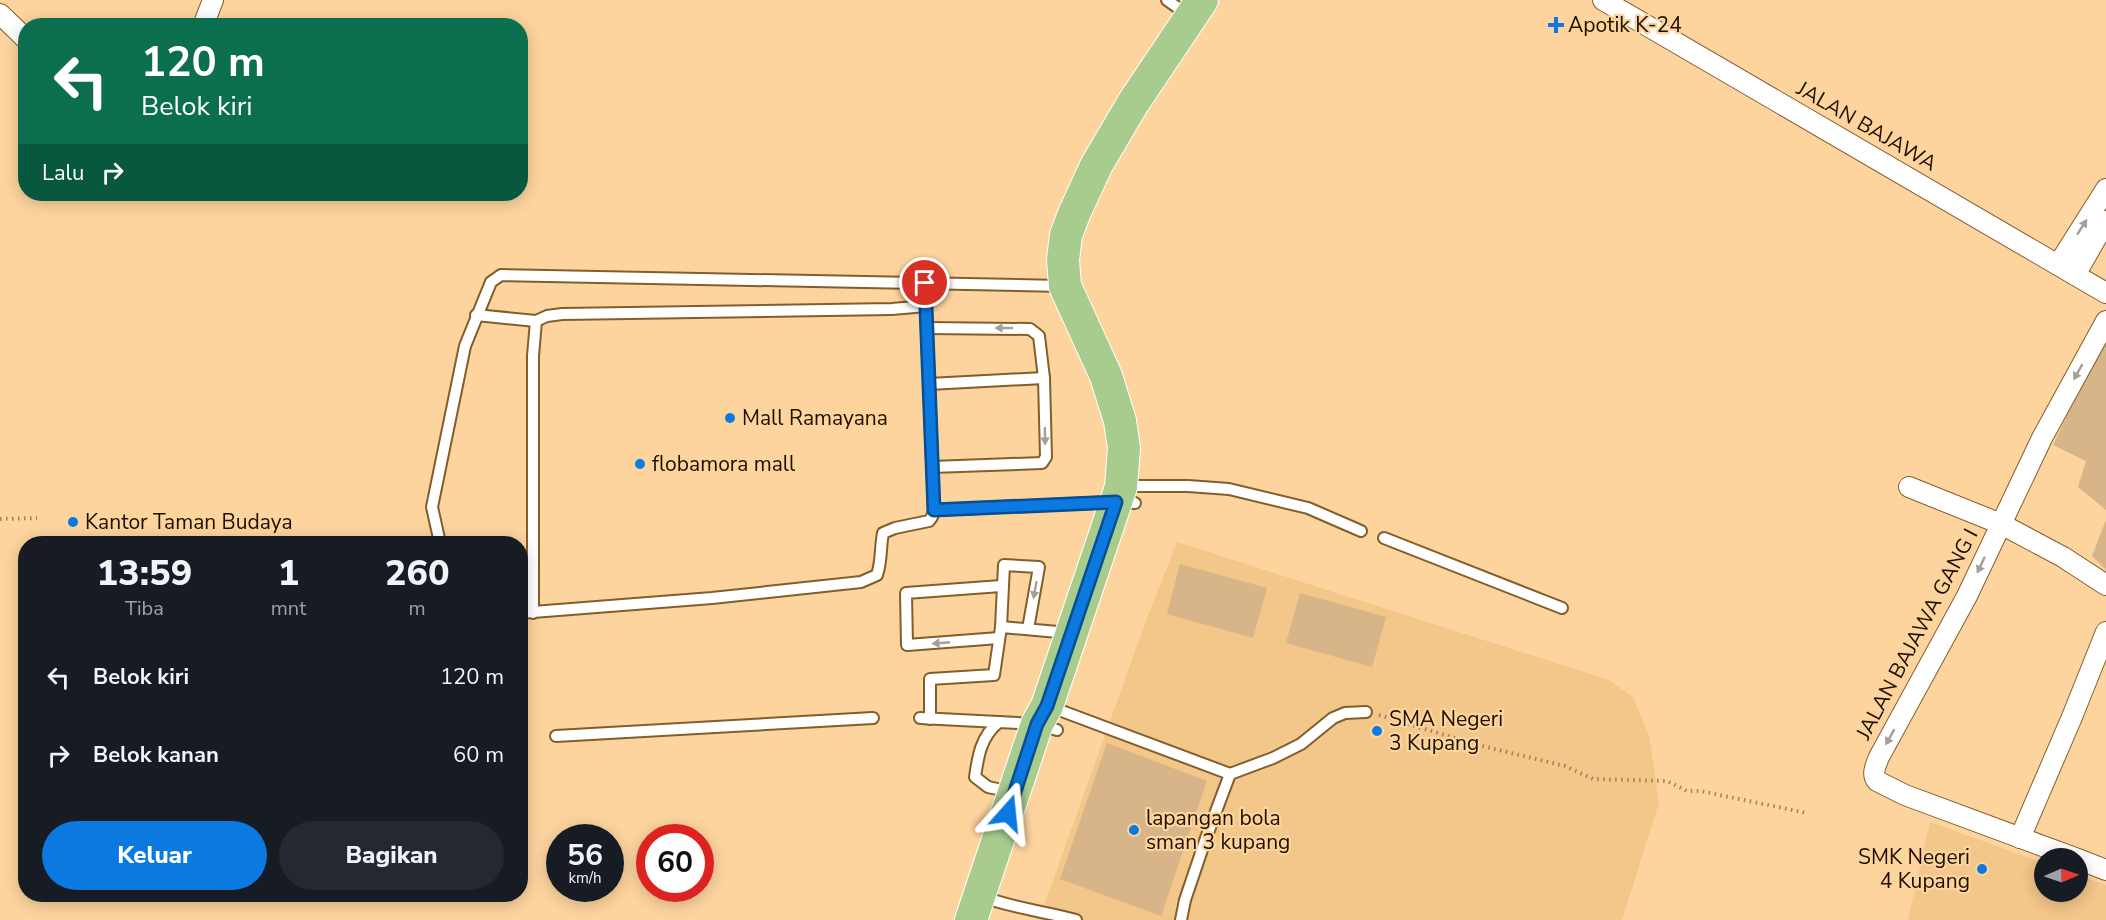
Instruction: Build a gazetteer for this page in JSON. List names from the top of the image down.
{
  "streets": {
    "street": ["JALAN BAJAWA", "JALAN BAJAWA GANG I"]
  },
  "places": {
    "health": ["Apotik K-24"],
    "other": [
      "Mall Ramayana",
      "flobamora mall",
      "Kantor Taman Budaya",
      "SMA Negeri 3 Kupang",
      "lapangan bola sman 3 kupang",
      "SMK Negeri 4 Kupang"
    ]
  },
  "north": "right",
  "page": {
    "turn": ["120 m", "Belok kiri"],
    "then": "Lalu",
    "eta": [
      "13:59",
      "Tiba",
      "1",
      "mnt",
      "260",
      "m"
    ],
    "list": [
      {
        "name": "Belok kiri",
        "value": "120 m"
      },
      {
        "name": "Belok kanan",
        "value": "60 m"
      }
    ],
    "buttons": ["Keluar", "Bagikan"],
    "speed": "56 km/h",
    "limit": "60"
  }
}
